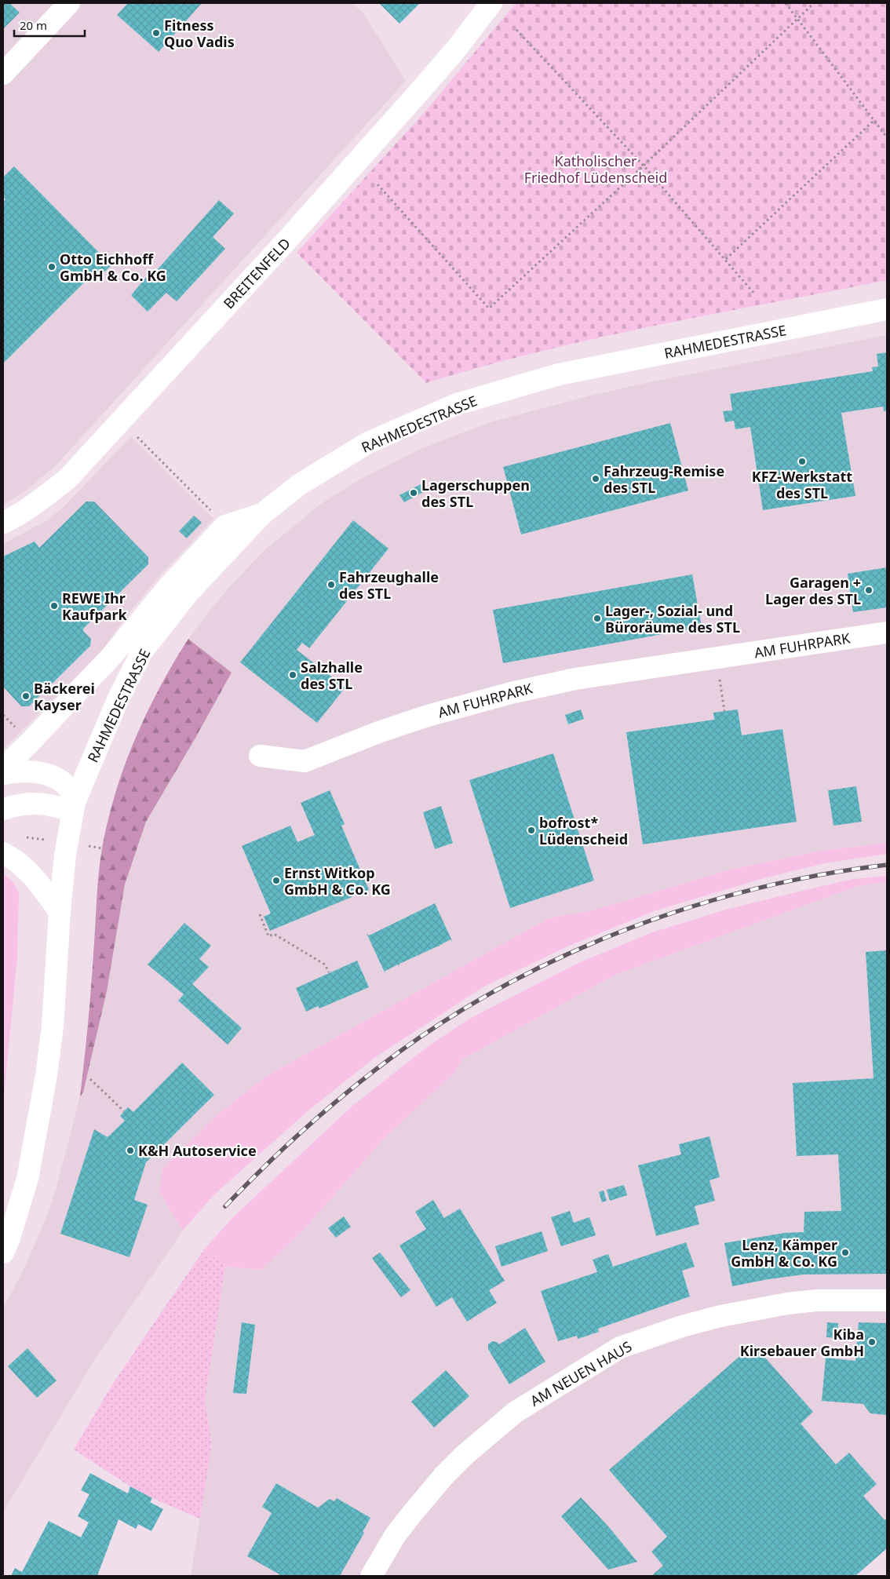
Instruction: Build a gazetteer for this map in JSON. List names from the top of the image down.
{
  "streets": {
    "main road": [
      "BREITENFELD",
      "RAHMEDESTRASSE",
      "AM FUHRPARK",
      "AM NEUEN HAUS"
    ]
  },
  "parks": ["Katholischer Friedhof Lüdenscheid"],
  "places": [
    "Fitness Quo Vadis",
    "Otto Eichhoff GmbH & Co. KG",
    "KFZ-Werkstatt des STL",
    "Fahrzeug-Remise des STL",
    "Lagerschuppen des STL",
    "Fahrzeughalle des STL",
    "Garagen + Lager des STL",
    "REWE Ihr Kaufpark",
    "Lager-, Sozial- und Büroräume des STL",
    "Salzhalle des STL",
    "Bäckerei Kayser",
    "bofrost* Lüdenscheid",
    "Ernst Witkop GmbH & Co. KG",
    "K&H Autoservice",
    "Lenz, Kämper GmbH & Co. KG",
    "Kiba Kirsebauer GmbH"
  ],
  "scale_bar": "20 m"
}
